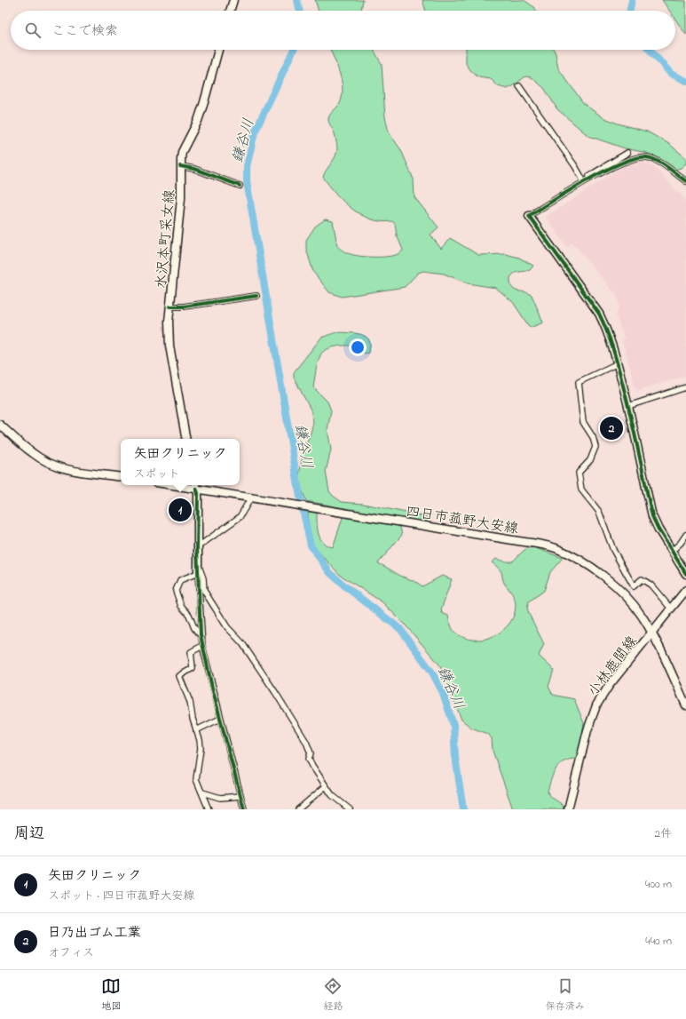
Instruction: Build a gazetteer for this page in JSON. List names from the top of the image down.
{
  "streets": {
    "main road": ["水沢本町采女線", "四日市菰野大安線", "小林鹿間線"]
  },
  "crossings": [
    ["四日市菰野大安線", "小林鹿間線"]
  ],
  "water": ["鎌谷川"],
  "page": {
    "search": "ここで検索",
    "pins": ["2", "1"],
    "popup": ["矢田クリニック", "スポット"],
    "heading": ["周辺", "2件"],
    "list": [
      {
        "mark": "1",
        "name": "矢田クリニック",
        "note": "スポット · 四日市菰野大安線",
        "value": "400 m"
      },
      {
        "mark": "2",
        "name": "日乃出ゴム工業",
        "note": "オフィス",
        "value": "440 m"
      }
    ],
    "nav": ["地図", "経路", "保存済み"]
  }
}
